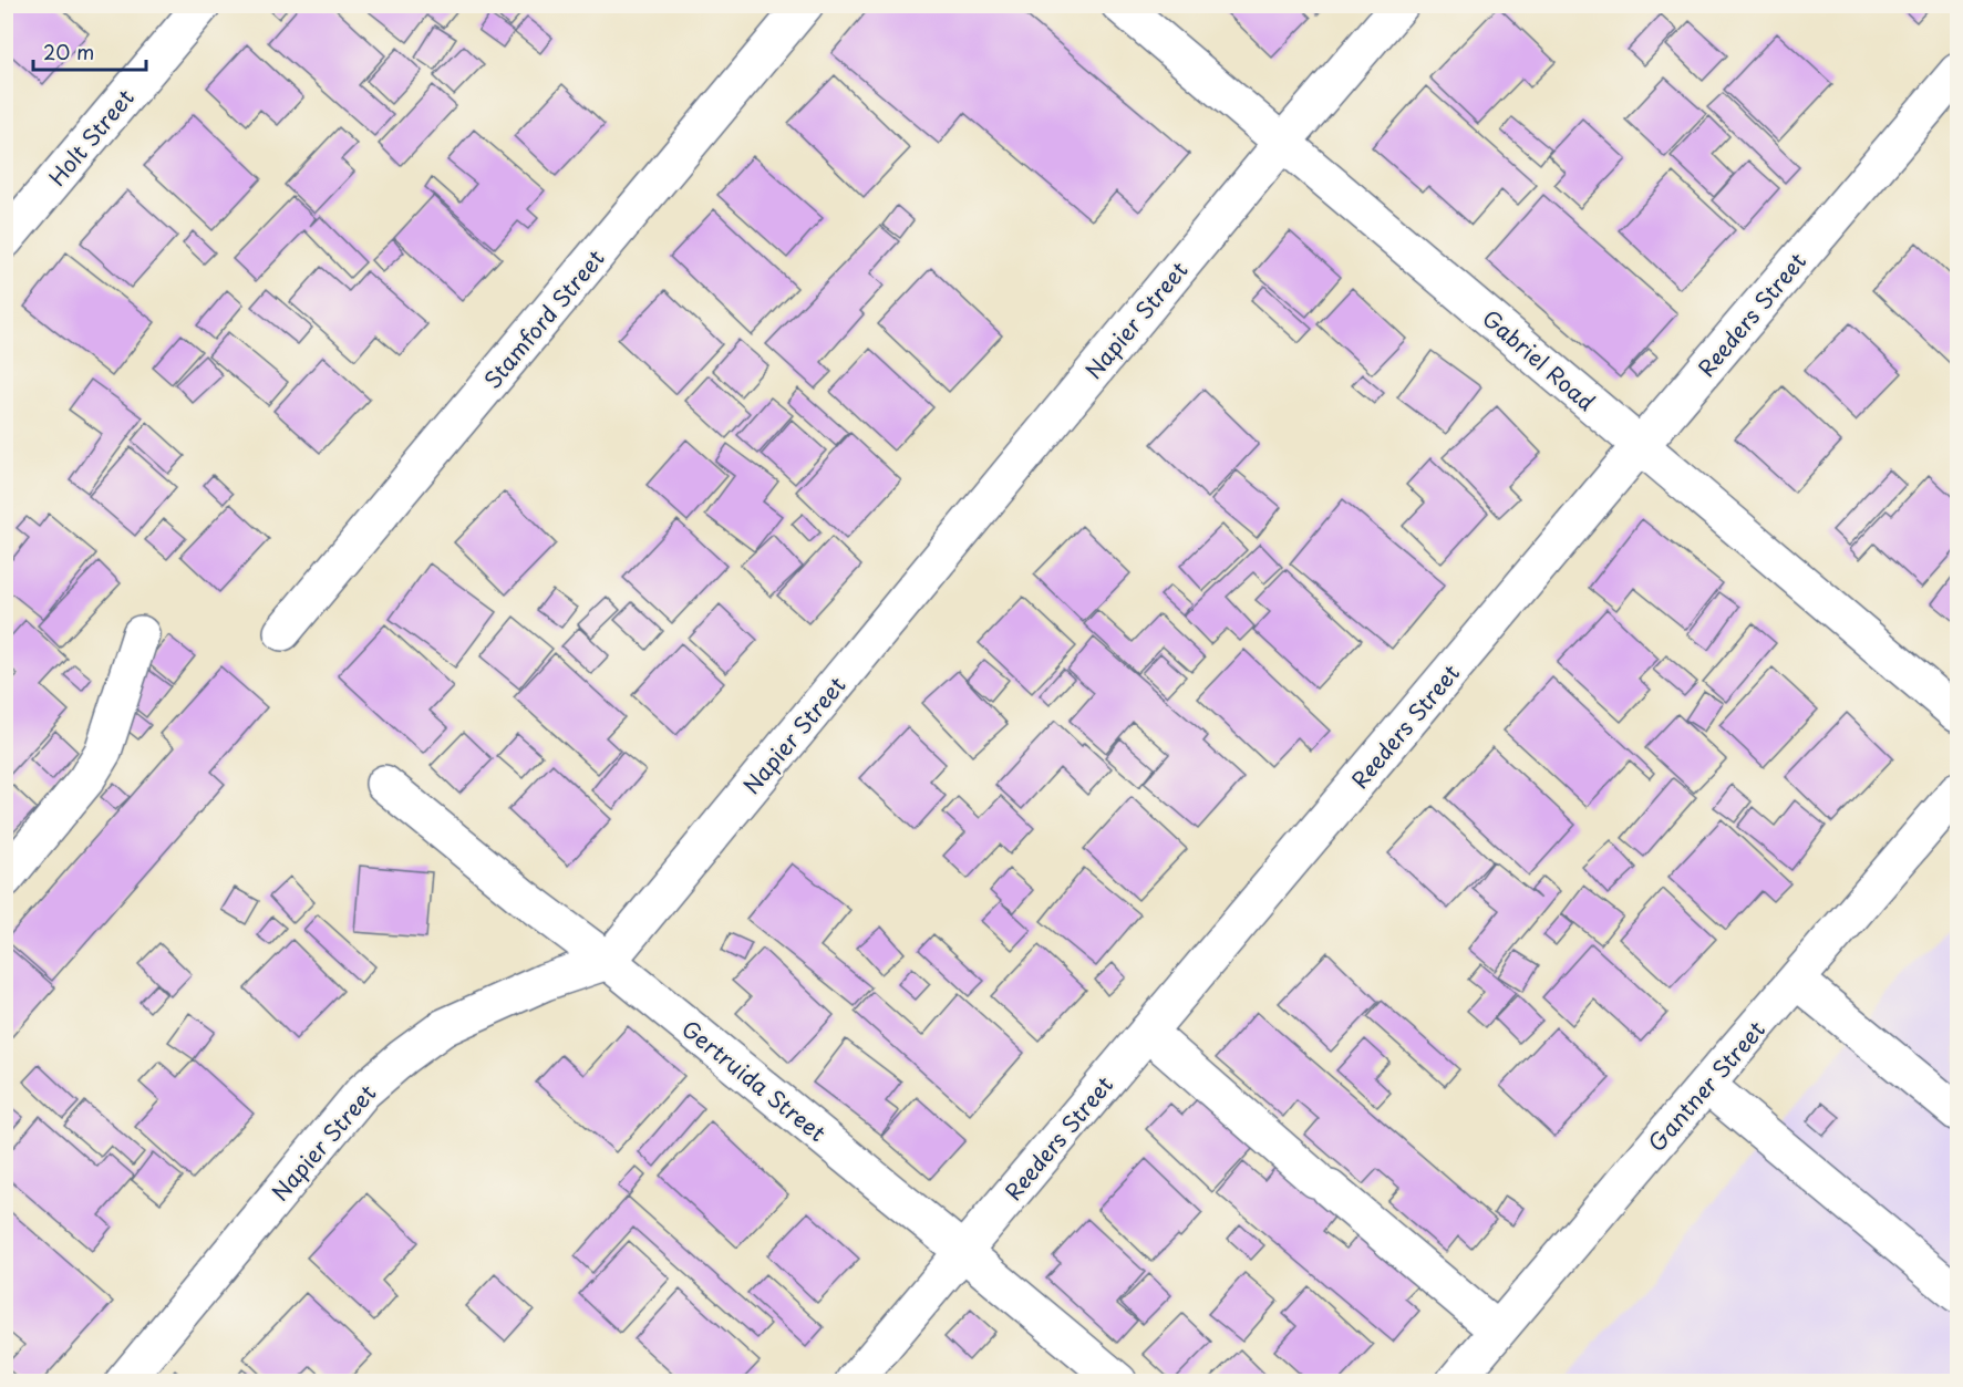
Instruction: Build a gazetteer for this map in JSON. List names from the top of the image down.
{
  "streets": {
    "street": [
      "Holt Street",
      "Reeders Street",
      "Stamford Street",
      "Napier Street",
      "Gabriel Road",
      "Gertruida Street",
      "Gantner Street"
    ]
  },
  "crossings": [
    ["Reeders Street", "Gabriel Road"],
    ["Reeders Street", "Gertruida Street"],
    ["Napier Street", "Gabriel Road"],
    ["Napier Street", "Gertruida Street"]
  ],
  "scale_bar": "20 m"
}
